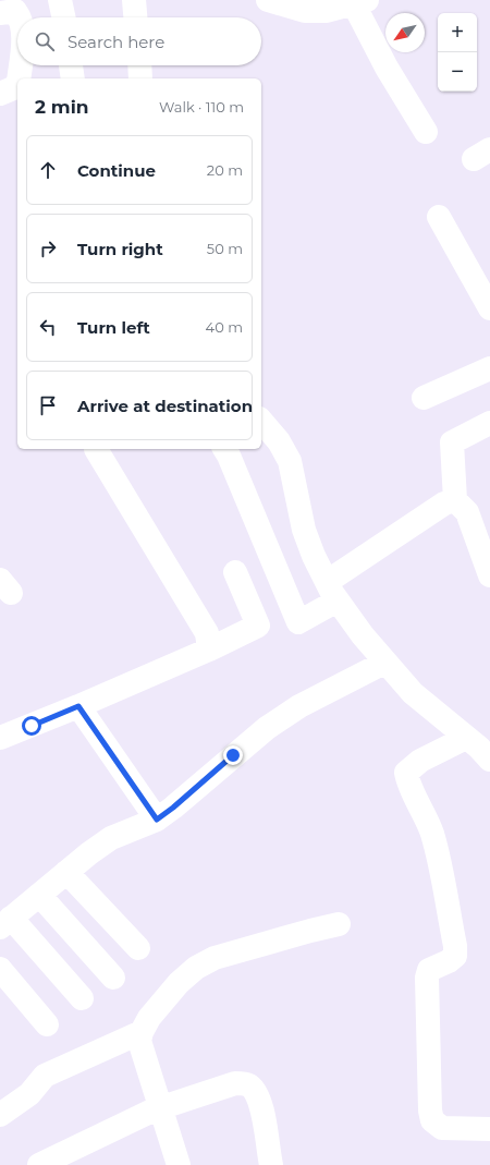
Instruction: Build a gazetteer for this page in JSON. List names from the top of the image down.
{
  "north": "bottom left",
  "page": {
    "map_buttons": ["+", "−"],
    "search": "Search here",
    "heading": ["2 min", "Walk · 110 m"],
    "list": [
      ["Continue", "20 m"],
      ["Turn right", "50 m"],
      ["Turn left", "40 m"],
      "Arrive at destination"
    ]
  }
}
